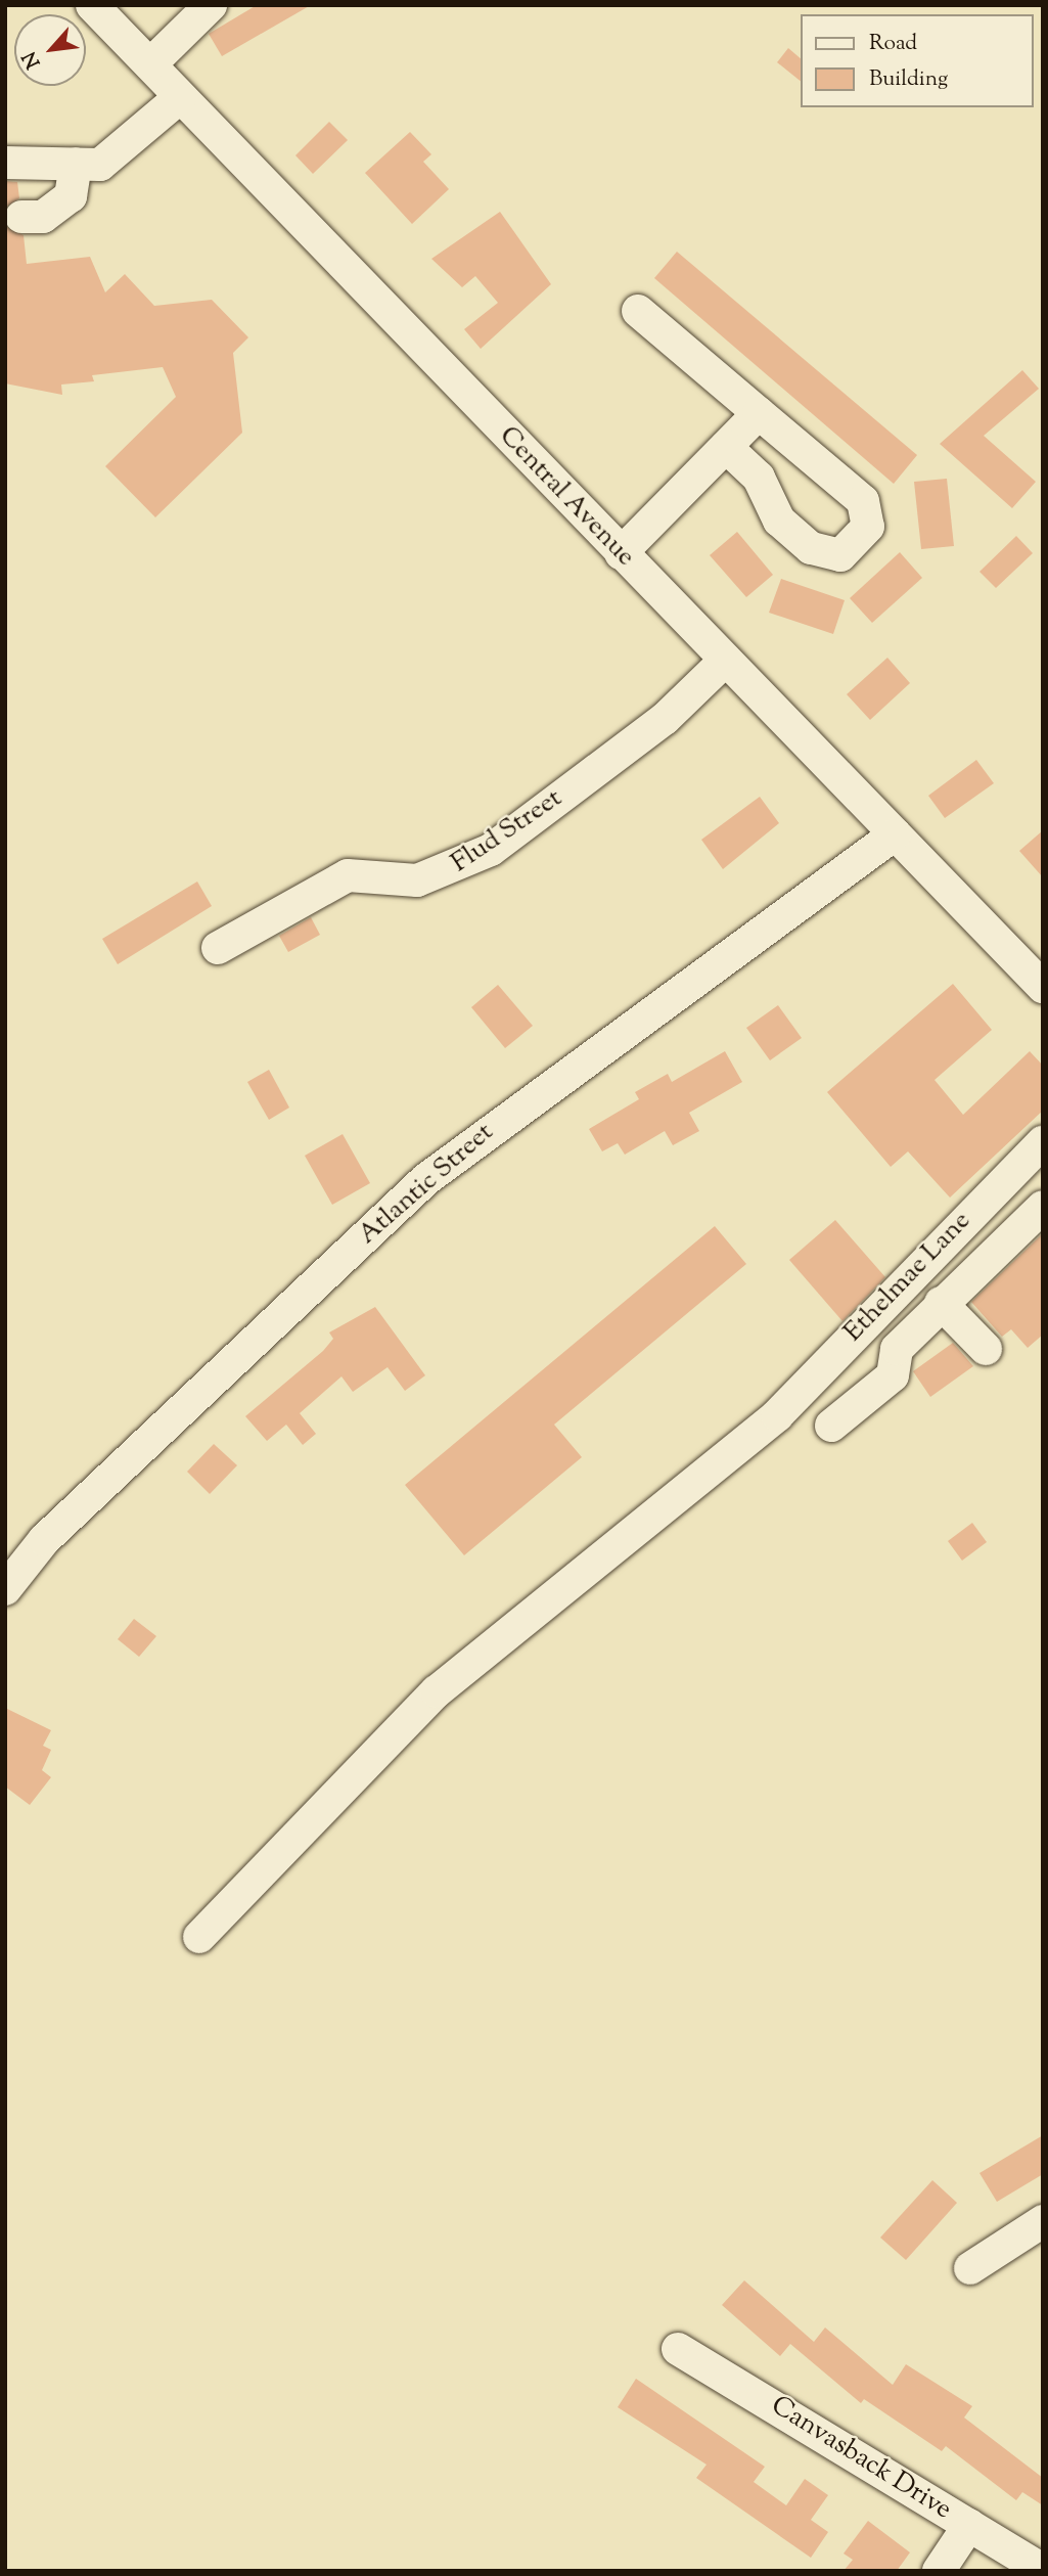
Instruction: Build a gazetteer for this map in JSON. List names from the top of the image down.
{
  "streets": {
    "street": [
      "Central Avenue",
      "Flud Street",
      "Atlantic Street",
      "Ethelmae Lane",
      "Canvasback Drive"
    ]
  },
  "crossings": [
    ["Central Avenue", "Flud Street"],
    ["Central Avenue", "Atlantic Street"]
  ],
  "legend": ["Road", "Building"],
  "north": "bottom left"
}
